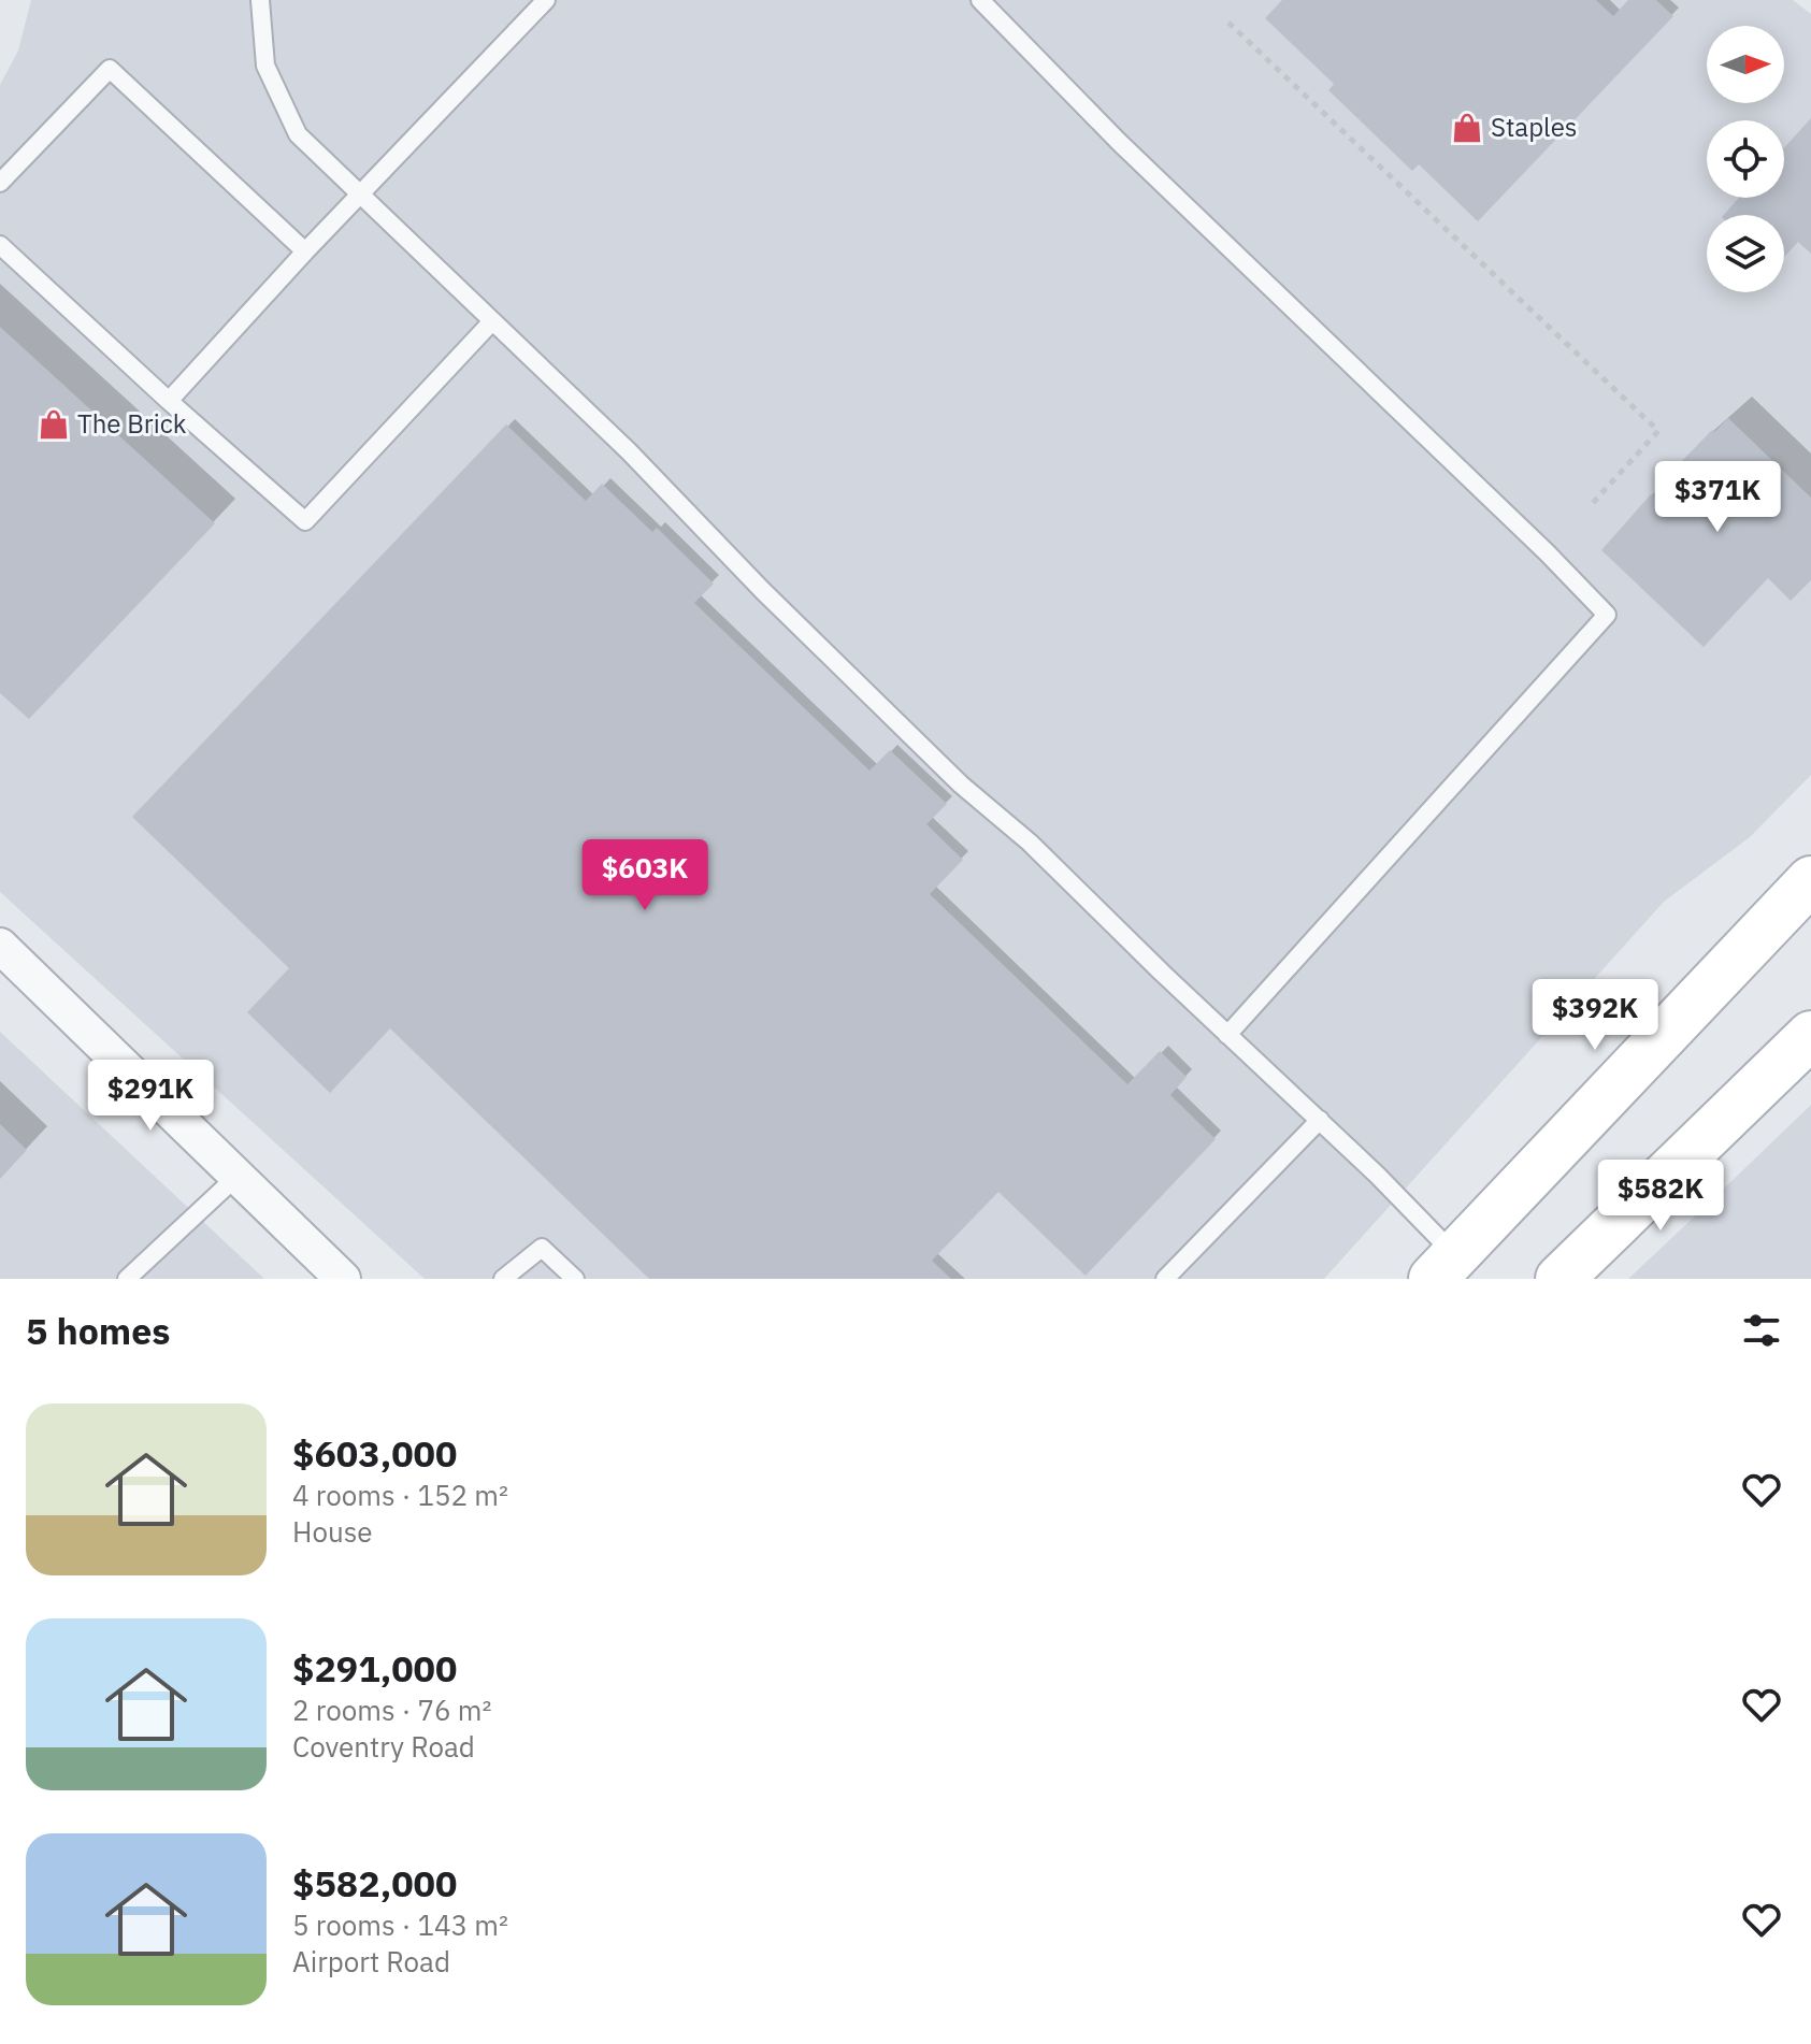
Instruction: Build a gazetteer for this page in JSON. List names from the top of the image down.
{
  "places": {
    "shop": ["Staples", "The Brick"]
  },
  "north": "right",
  "page": {
    "price": [
      "$371K",
      "$603K",
      "$392K",
      "$291K",
      "$582K"
    ],
    "heading": "5 homes",
    "list": [
      {
        "name": "$603,000",
        "note": "4 rooms · 152 m² · House"
      },
      {
        "name": "$291,000",
        "note": "2 rooms · 76 m² · Coventry Road"
      },
      {
        "name": "$582,000",
        "note": "5 rooms · 143 m² · Airport Road"
      }
    ]
  }
}
